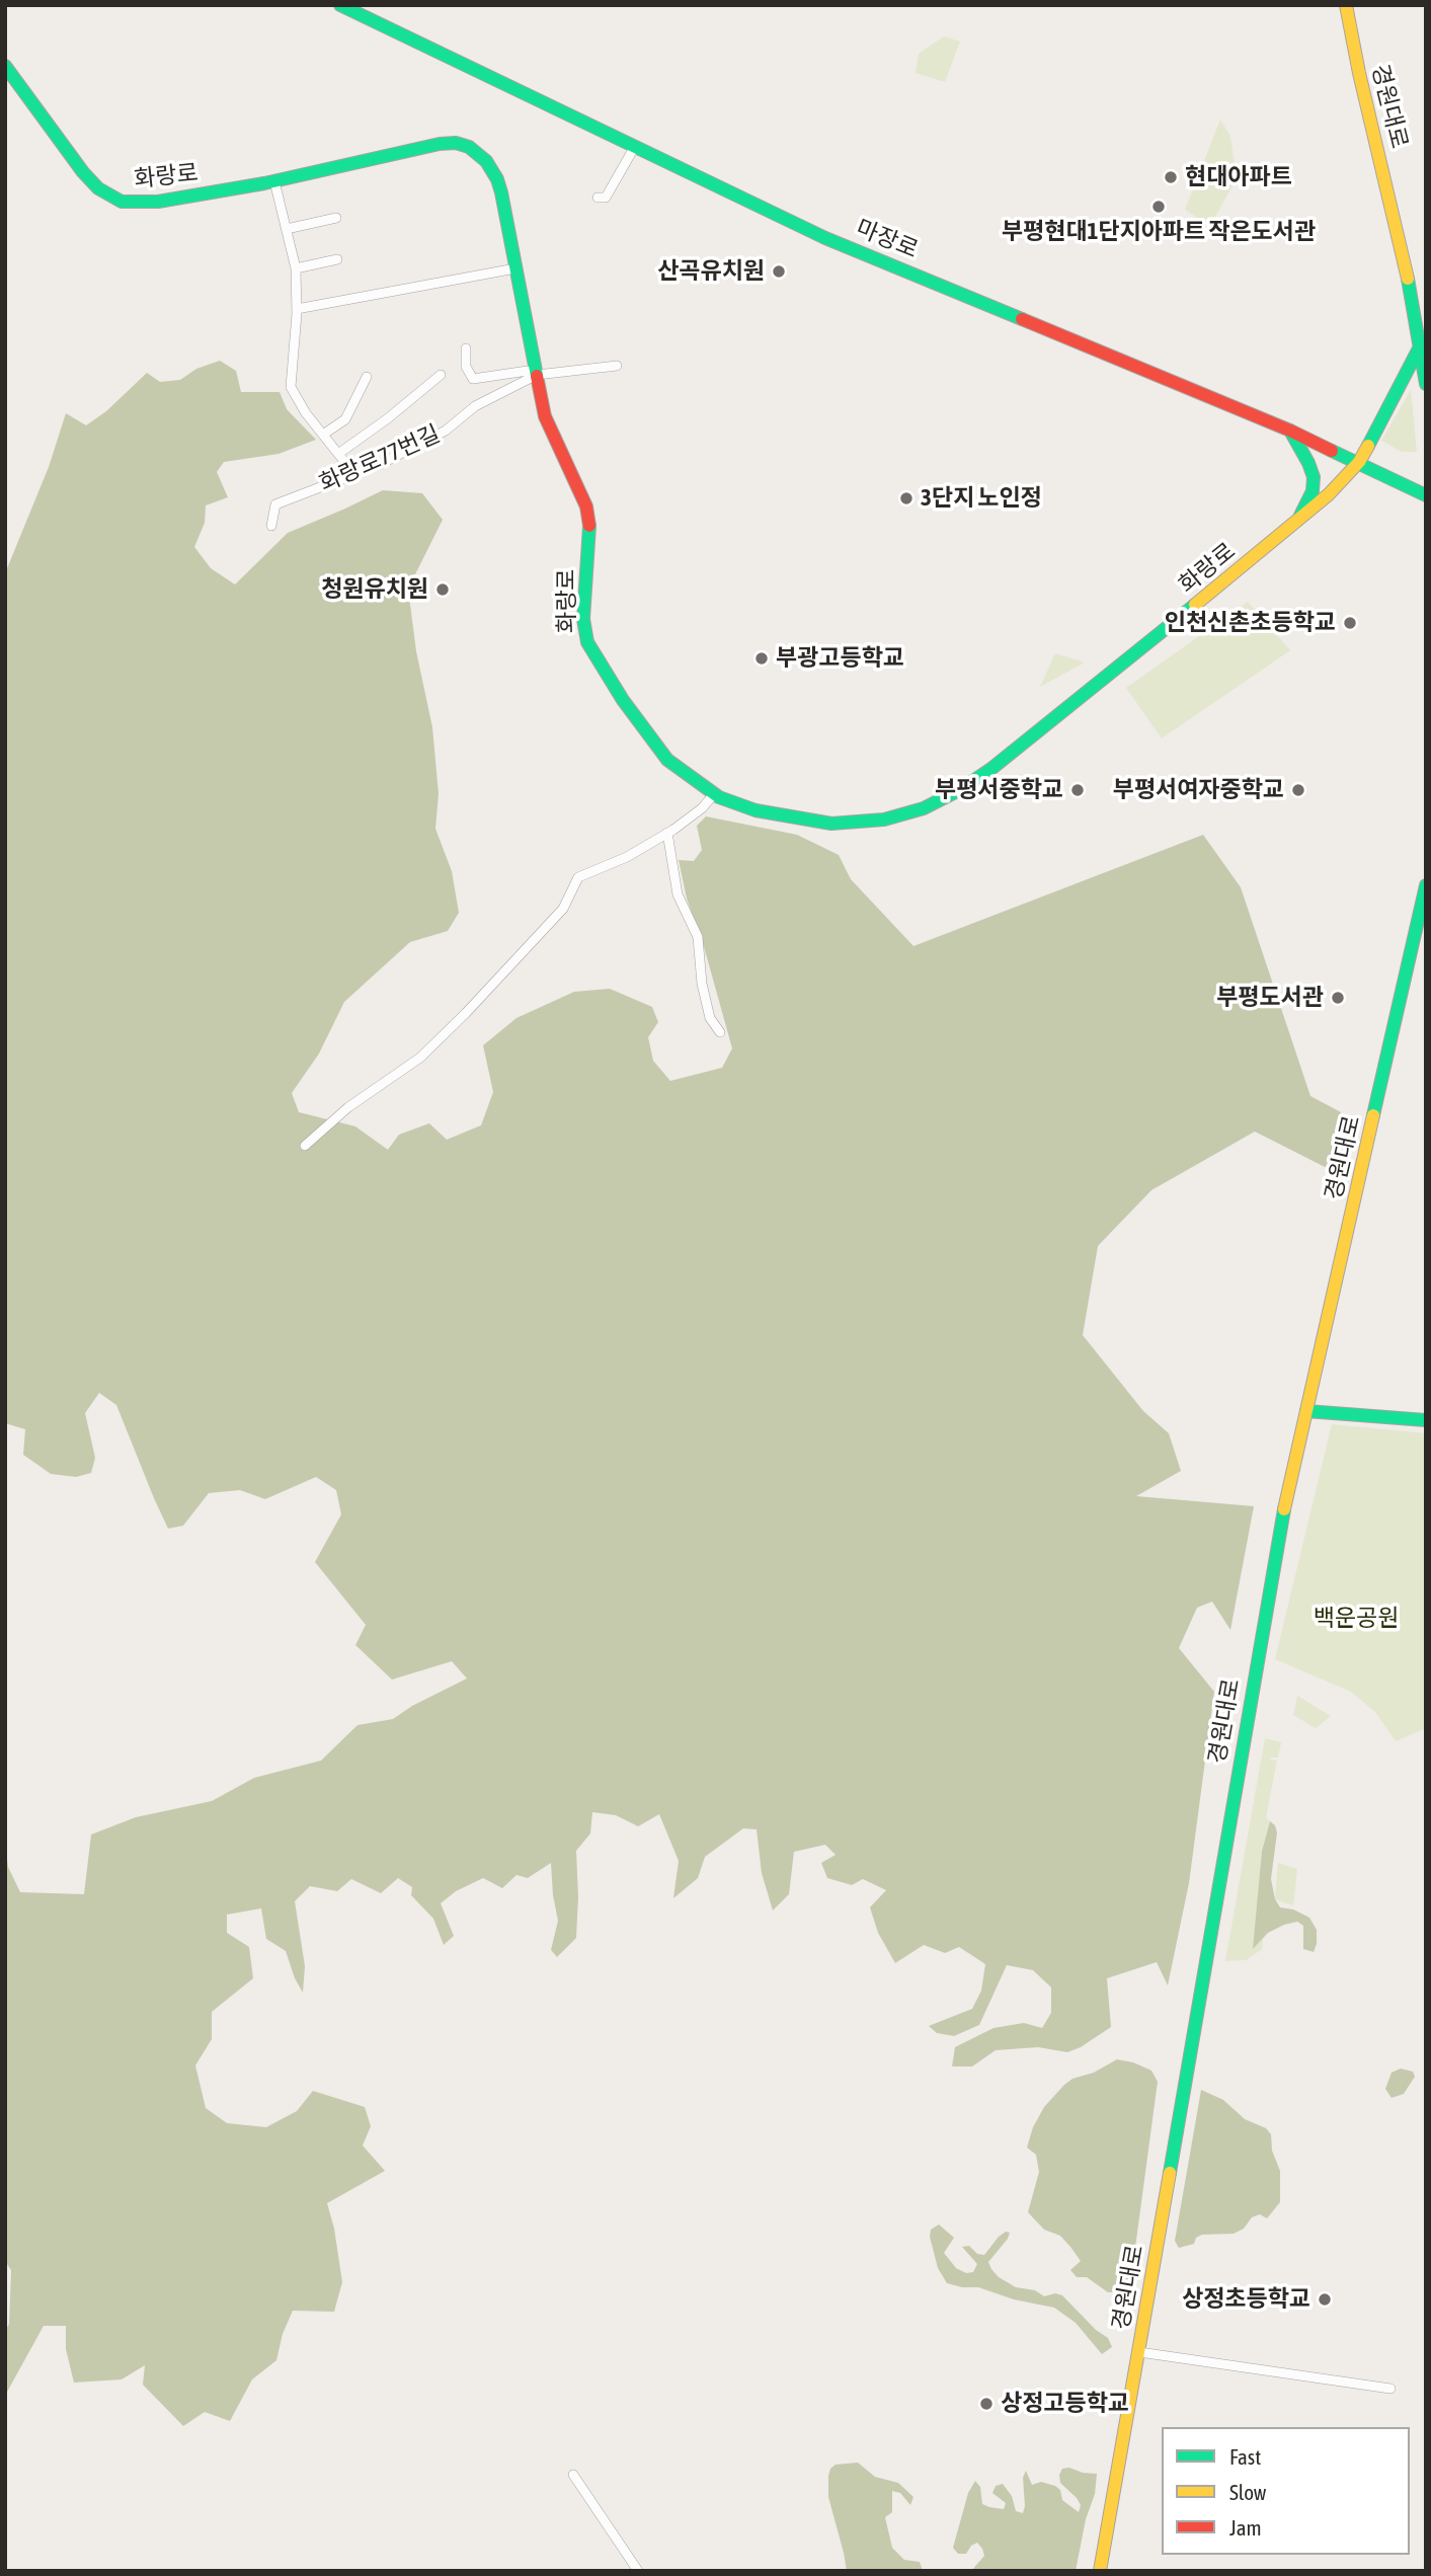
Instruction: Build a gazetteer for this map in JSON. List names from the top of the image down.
{
  "streets": {
    "main road": ["경원대로", "화랑로", "마장로"],
    "street": ["화랑로77번길"]
  },
  "crossings": [
    ["경원대로", "화랑로"],
    ["화랑로", "마장로"],
    ["화랑로", "화랑로77번길"]
  ],
  "parks": ["백운공원"],
  "places": [
    "현대아파트",
    "부평현대1단지아파트 작은도서관",
    "산곡유치원",
    "3단지 노인정",
    "청원유치원",
    "인천신촌초등학교",
    "부광고등학교",
    "부평서중학교",
    "부평서여자중학교",
    "부평도서관",
    "상정초등학교",
    "상정고등학교"
  ],
  "legend": ["Fast", "Slow", "Jam"]
}
